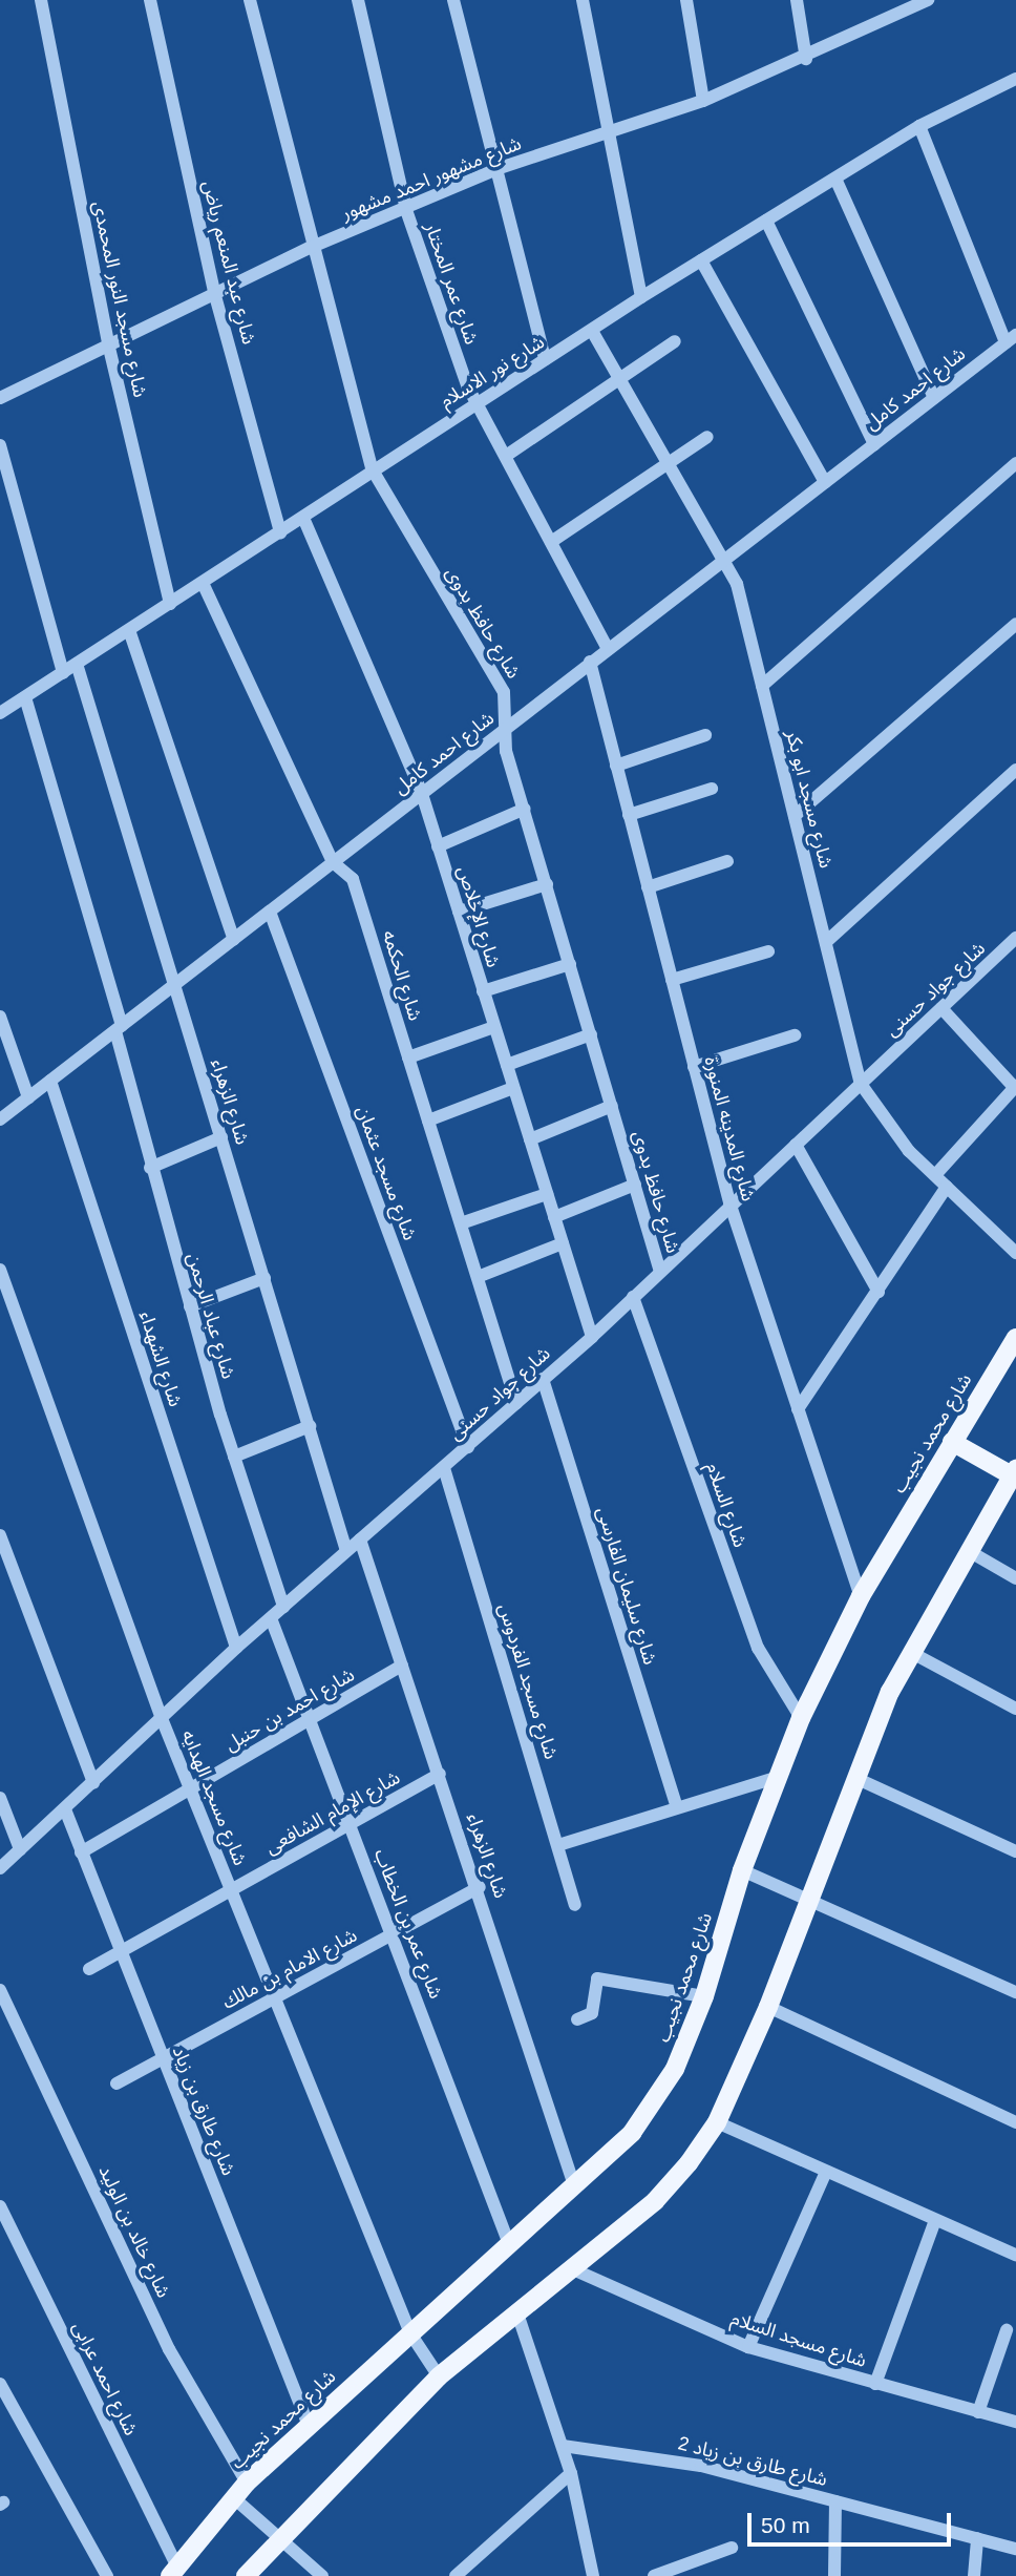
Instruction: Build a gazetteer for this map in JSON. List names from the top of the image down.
{
  "streets": {
    "main road": ["شارع محمد نجيب"],
    "street": [
      "شارع مشهور احمد مشهور",
      "شارع عبد المنعم رياض",
      "شارع عمر المختار",
      "شارع مسجد النور المحمدى",
      "شارع نور الاسلام",
      "شارع احمد كامل",
      "شارع حافظ بدوى",
      "شارع مسجد ابو بكر",
      "شارع الإخلاص",
      "شارع الحكمه",
      "شارع جواد حسنى",
      "شارع الزهراء",
      "شارع المدينه المنورة",
      "شارع مسجد عثمان",
      "شارع عباد الرحمن",
      "شارع الشهداء",
      "شارع السلام",
      "شارع سليمان الفارسى",
      "شارع مسجد الفردوس",
      "شارع احمد بن حنبل",
      "شارع مسجد الهدايه",
      "شارع الإمام الشافعى",
      "شارع عمر بن الخطاب",
      "شارع الامام بن مالك",
      "شارع طارق بن زياد",
      "شارع خالد بن الوليد",
      "شارع مسجد السلام",
      "شارع احمد عرابى",
      "شارع طارق بن زياد 2"
    ]
  },
  "crossings": [
    ["شارع مشهور احمد مشهور", "شارع عبد المنعم رياض"],
    ["شارع مشهور احمد مشهور", "شارع عمر المختار"],
    ["شارع مشهور احمد مشهور", "شارع مسجد النور المحمدى"],
    ["شارع مشهور احمد مشهور", "شارع حافظ بدوى"],
    ["شارع عبد المنعم رياض", "شارع نور الاسلام"],
    ["شارع عمر المختار", "شارع نور الاسلام"],
    ["شارع عمر المختار", "شارع احمد كامل"],
    ["شارع مسجد النور المحمدى", "شارع نور الاسلام"],
    ["شارع نور الاسلام", "شارع حافظ بدوى"],
    ["شارع نور الاسلام", "شارع مسجد ابو بكر"],
    ["شارع نور الاسلام", "شارع الإخلاص"],
    ["شارع نور الاسلام", "شارع الحكمه"],
    ["شارع نور الاسلام", "شارع الزهراء"],
    ["شارع نور الاسلام", "شارع عباد الرحمن"],
    ["شارع احمد كامل", "شارع حافظ بدوى"],
    ["شارع احمد كامل", "شارع مسجد ابو بكر"],
    ["شارع احمد كامل", "شارع الإخلاص"],
    ["شارع احمد كامل", "شارع الحكمه"],
    ["شارع احمد كامل", "شارع الزهراء"],
    ["شارع احمد كامل", "شارع المدينه المنورة"],
    ["شارع احمد كامل", "شارع مسجد عثمان"],
    ["شارع احمد كامل", "شارع عباد الرحمن"],
    ["شارع احمد كامل", "شارع الشهداء"],
    ["شارع حافظ بدوى", "شارع جواد حسنى"],
    ["شارع مسجد ابو بكر", "شارع جواد حسنى"],
    ["شارع الإخلاص", "شارع جواد حسنى"],
    ["شارع الحكمه", "شارع جواد حسنى"],
    ["شارع جواد حسنى", "شارع الزهراء"],
    ["شارع جواد حسنى", "شارع المدينه المنورة"],
    ["شارع جواد حسنى", "شارع مسجد عثمان"],
    ["شارع جواد حسنى", "شارع عباد الرحمن"],
    ["شارع جواد حسنى", "شارع الشهداء"],
    ["شارع جواد حسنى", "شارع السلام"],
    ["شارع جواد حسنى", "شارع سليمان الفارسى"],
    ["شارع جواد حسنى", "شارع مسجد الفردوس"],
    ["شارع جواد حسنى", "شارع مسجد الهدايه"],
    ["شارع جواد حسنى", "شارع عمر بن الخطاب"],
    ["شارع جواد حسنى", "شارع طارق بن زياد"],
    ["شارع الزهراء", "شارع محمد نجيب"],
    ["شارع الزهراء", "شارع احمد بن حنبل"],
    ["شارع الزهراء", "شارع الإمام الشافعى"],
    ["شارع الزهراء", "شارع الامام بن مالك"],
    ["شارع المدينه المنورة", "شارع محمد نجيب"],
    ["شارع محمد نجيب", "شارع السلام"],
    ["شارع محمد نجيب", "شارع مسجد الهدايه"],
    ["شارع محمد نجيب", "شارع عمر بن الخطاب"],
    ["شارع محمد نجيب", "شارع طارق بن زياد"],
    ["شارع محمد نجيب", "شارع خالد بن الوليد"],
    ["شارع محمد نجيب", "شارع احمد عرابى"],
    ["شارع احمد بن حنبل", "شارع مسجد الهدايه"],
    ["شارع احمد بن حنبل", "شارع عمر بن الخطاب"],
    ["شارع احمد بن حنبل", "شارع طارق بن زياد"],
    ["شارع مسجد الهدايه", "شارع الإمام الشافعى"],
    ["شارع مسجد الهدايه", "شارع الامام بن مالك"],
    ["شارع الإمام الشافعى", "شارع عمر بن الخطاب"],
    ["شارع الإمام الشافعى", "شارع طارق بن زياد"],
    ["شارع عمر بن الخطاب", "شارع الامام بن مالك"],
    ["شارع الامام بن مالك", "شارع طارق بن زياد"]
  ],
  "scale_bar": "50 m"
}
